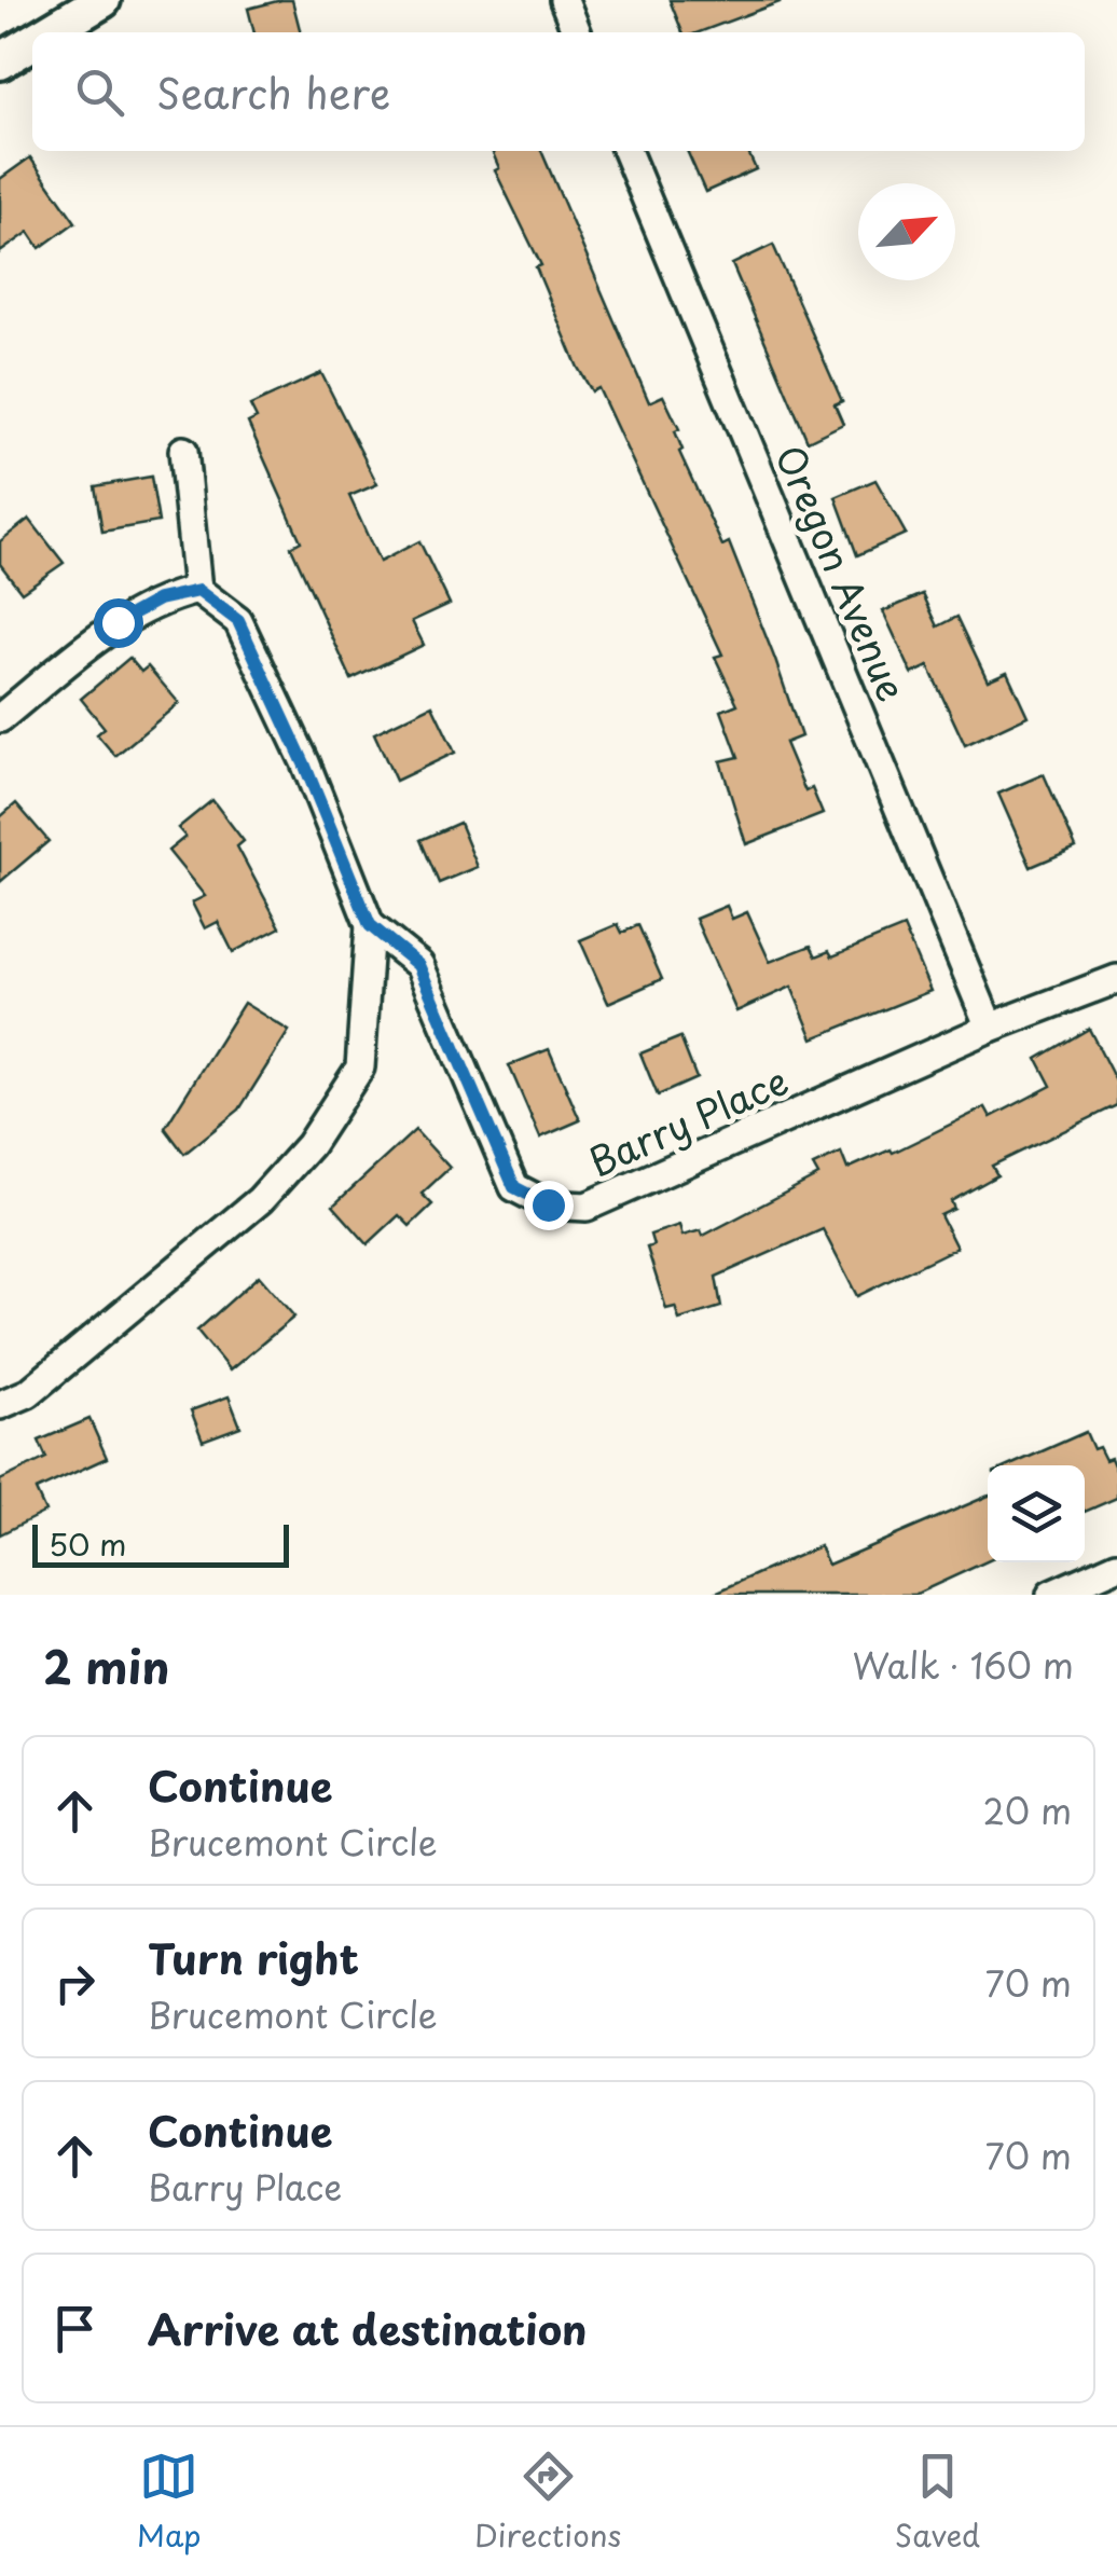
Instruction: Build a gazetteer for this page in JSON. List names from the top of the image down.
{
  "streets": {
    "street": ["Oregon Avenue", "Barry Place"]
  },
  "crossings": [
    ["Oregon Avenue", "Barry Place"]
  ],
  "scale_bar": "50 m",
  "north": "top right",
  "page": {
    "search": "Search here",
    "scale": "50 m",
    "heading": ["2 min", "Walk · 160 m"],
    "list": [
      ["Continue", "Brucemont Circle", "20 m"],
      ["Turn right", "Brucemont Circle", "70 m"],
      ["Continue", "Barry Place", "70 m"],
      "Arrive at destination"
    ],
    "nav": ["Map", "Directions", "Saved"]
  }
}
